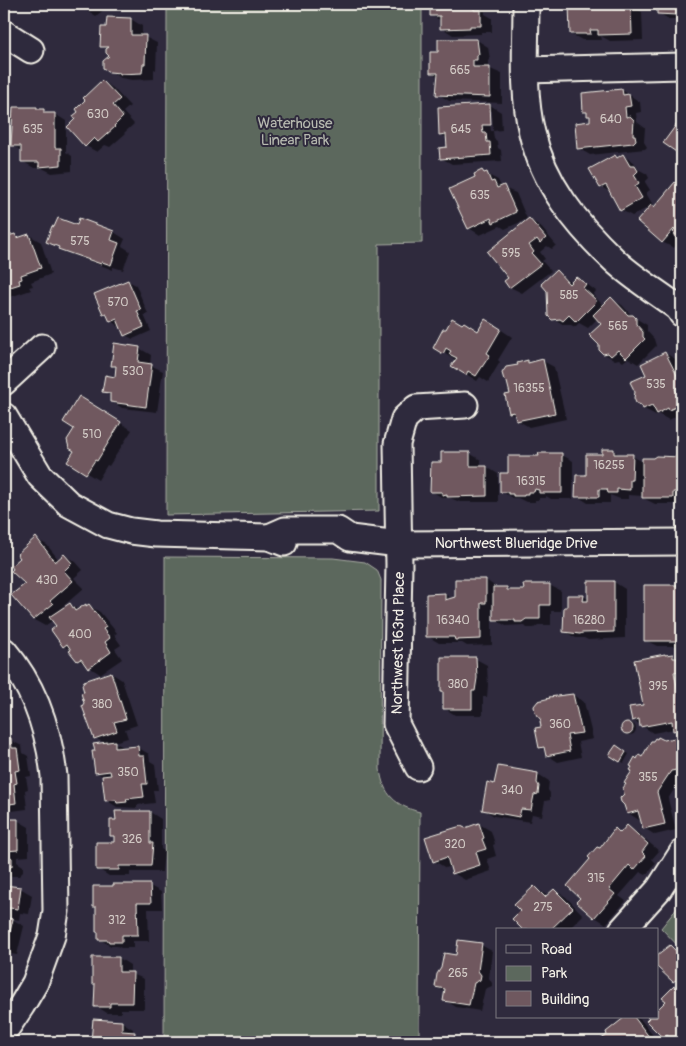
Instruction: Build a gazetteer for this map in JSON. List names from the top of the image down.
{
  "streets": {
    "street": ["Northwest Blueridge Drive", "Northwest 163rd Place"]
  },
  "crossings": [
    ["Northwest Blueridge Drive", "Northwest 163rd Place"]
  ],
  "parks": ["Waterhouse Linear Park"],
  "house_numbers": [
    "665",
    "630",
    "640",
    "635",
    "645",
    "635",
    "575",
    "595",
    "585",
    "570",
    "565",
    "530",
    "535",
    "16355",
    "510",
    "16255",
    "16315",
    "430",
    "16340",
    "16280",
    "400",
    "380",
    "395",
    "380",
    "360",
    "350",
    "355",
    "340",
    "326",
    "320",
    "315",
    "275",
    "312",
    "265"
  ],
  "legend": ["Road", "Park", "Building"]
}
